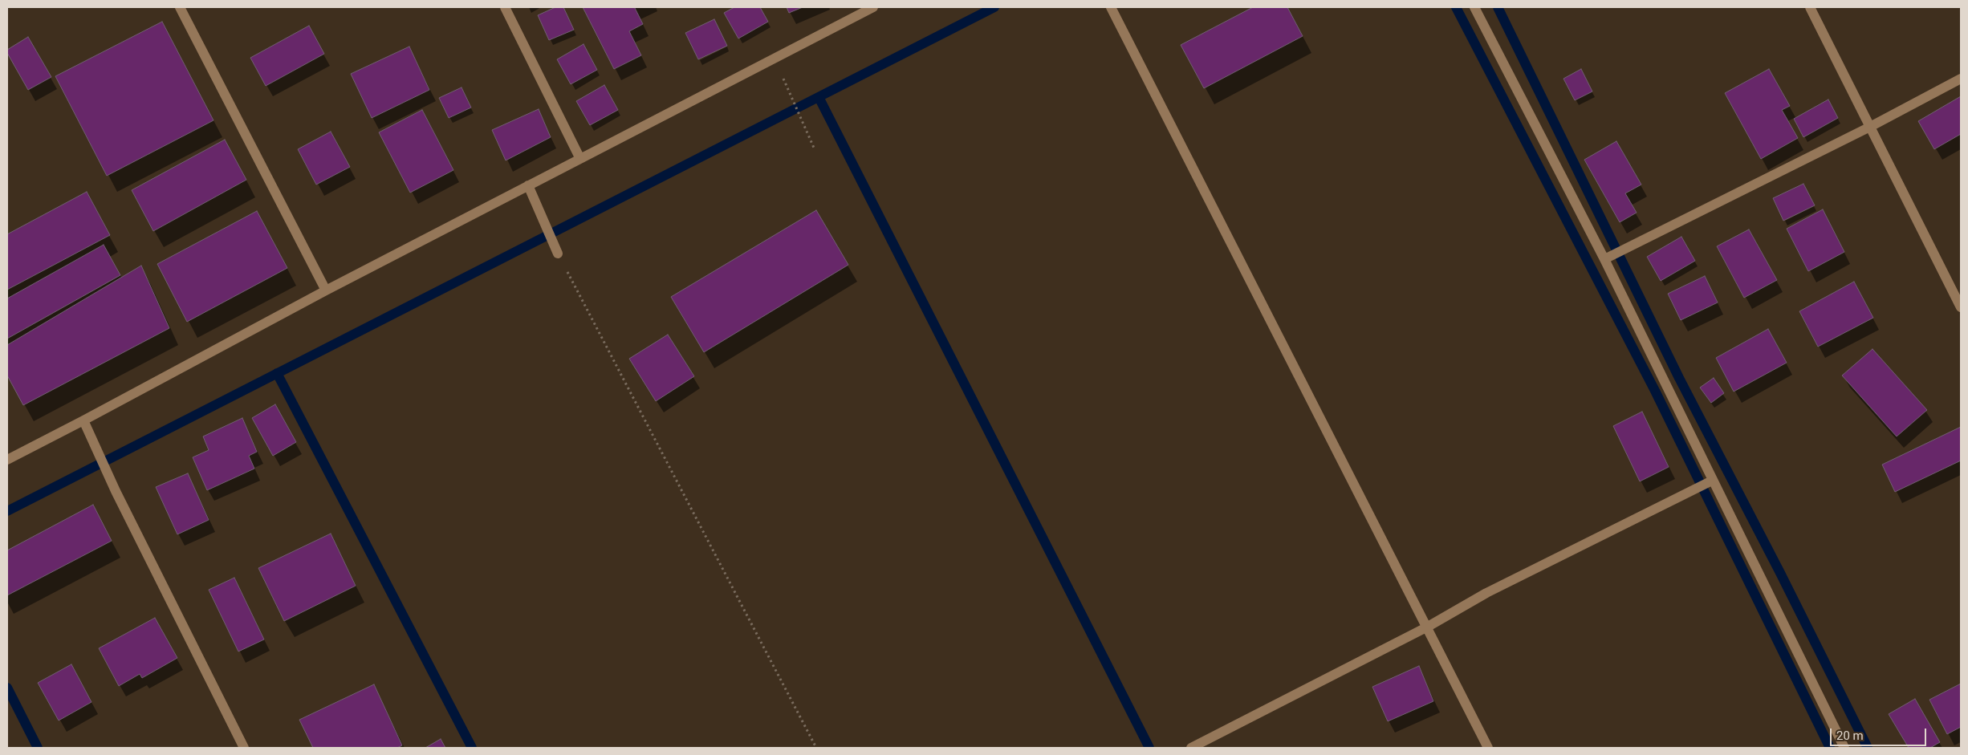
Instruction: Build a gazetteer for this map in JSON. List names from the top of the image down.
{
  "scale_bar": "20 m"
}
